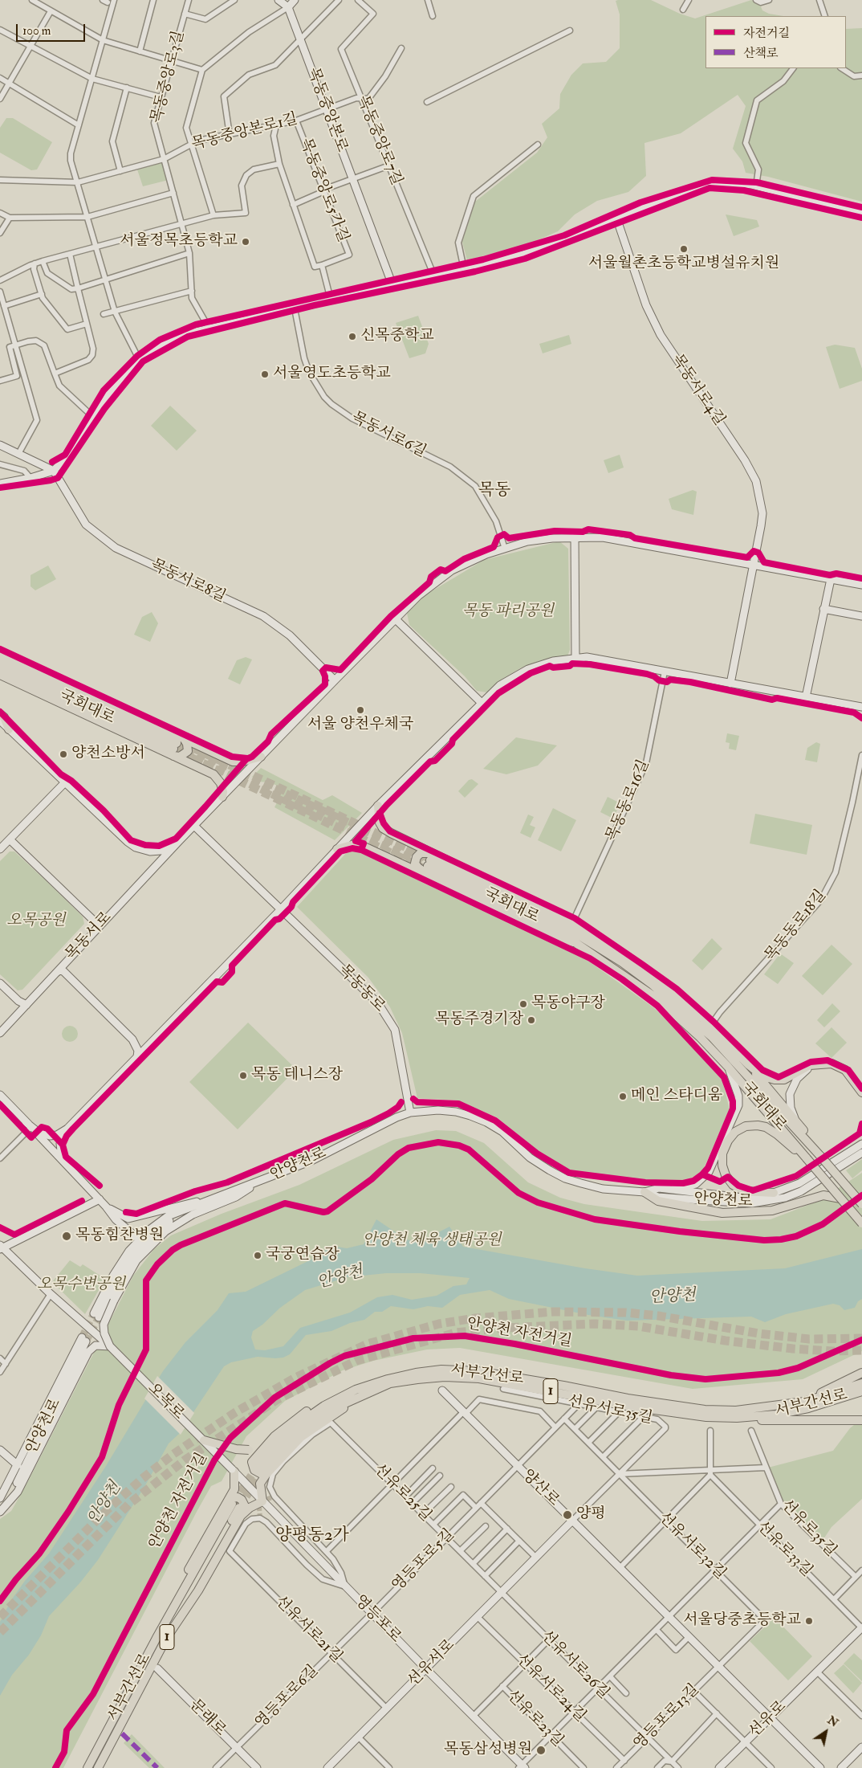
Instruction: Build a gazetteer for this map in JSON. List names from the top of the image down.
{
  "streets": {
    "main road": [
      "목동중앙본로",
      "목동서로4길",
      "목동서로8길",
      "국회대로",
      "목동서로",
      "목동동로",
      "안양천로",
      "서부간선로",
      "1",
      "오목로",
      "양산로",
      "영등포로",
      "선유서로",
      "문래로",
      "선유로"
    ],
    "street": [
      "목동중앙로3길",
      "목동중앙본로1길",
      "목동중앙로7길",
      "목동중앙로5가길",
      "목동서로6길",
      "목동동로16길",
      "목동동로18길",
      "선유서로35길",
      "선유로25길",
      "선유로35길",
      "선유서로32길",
      "선유로33길",
      "영등포로5길",
      "선유서로21길",
      "선유서로26길",
      "선유서로24길",
      "영등포로6길",
      "영등포로13길",
      "선유로23길"
    ],
    "cycle path": ["안양천 자전거길"]
  },
  "crossings": [
    ["목동중앙로3길", "목동중앙본로1길"],
    ["목동중앙본로", "목동중앙본로1길"],
    ["목동중앙본로1길", "목동중앙로7길"],
    ["목동중앙본로1길", "목동중앙로5가길"],
    ["목동서로4길", "목동서로"],
    ["목동서로6길", "목동서로"],
    ["목동서로8길", "목동서로"],
    ["목동서로", "목동동로"],
    ["목동동로", "안양천로"],
    ["오목로", "영등포로"],
    ["선유서로35길", "영등포로5길"],
    ["선유서로35길", "선유서로"],
    ["양산로", "선유서로32길"],
    ["양산로", "영등포로5길"],
    ["양산로", "선유서로"],
    ["양산로", "영등포로13길"],
    ["양산로", "선유로"],
    ["선유로25길", "영등포로5길"],
    ["선유로25길", "선유서로"],
    ["선유로25길", "선유서로26길"],
    ["선유서로32길", "영등포로5길"],
    ["선유서로32길", "선유서로"],
    ["선유서로32길", "영등포로13길"],
    ["선유로33길", "선유로"],
    ["영등포로5길", "영등포로"],
    ["영등포로5길", "영등포로6길"],
    ["영등포로", "선유서로21길"],
    ["영등포로", "선유서로"],
    ["영등포로", "영등포로6길"],
    ["선유서로21길", "선유서로"],
    ["선유서로21길", "영등포로6길"],
    ["선유서로", "선유서로26길"],
    ["선유서로", "선유서로24길"],
    ["선유서로26길", "영등포로13길"],
    ["선유서로24길", "영등포로13길"],
    ["영등포로6길", "문래로"]
  ],
  "districts": ["목동", "양평동2가"],
  "water": ["안양천"],
  "parks": [
    "목동 파리공원",
    "오목공원",
    "안양천 체육 생태공원",
    "오목수변공원"
  ],
  "places": [
    "서울정목초등학교",
    "서울월촌초등학교병설유치원",
    "신목중학교",
    "서울영도초등학교",
    "서울 양천우체국",
    "양천소방서",
    "목동야구장",
    "목동주경기장",
    "목동 테니스장",
    "메인 스타디움",
    "목동힘찬병원",
    "국궁연습장",
    "양평",
    "서울당중초등학교",
    "목동삼성병원"
  ],
  "legend": ["자전거길", "산책로"],
  "scale_bar": "100 m",
  "north": "top right"
}
